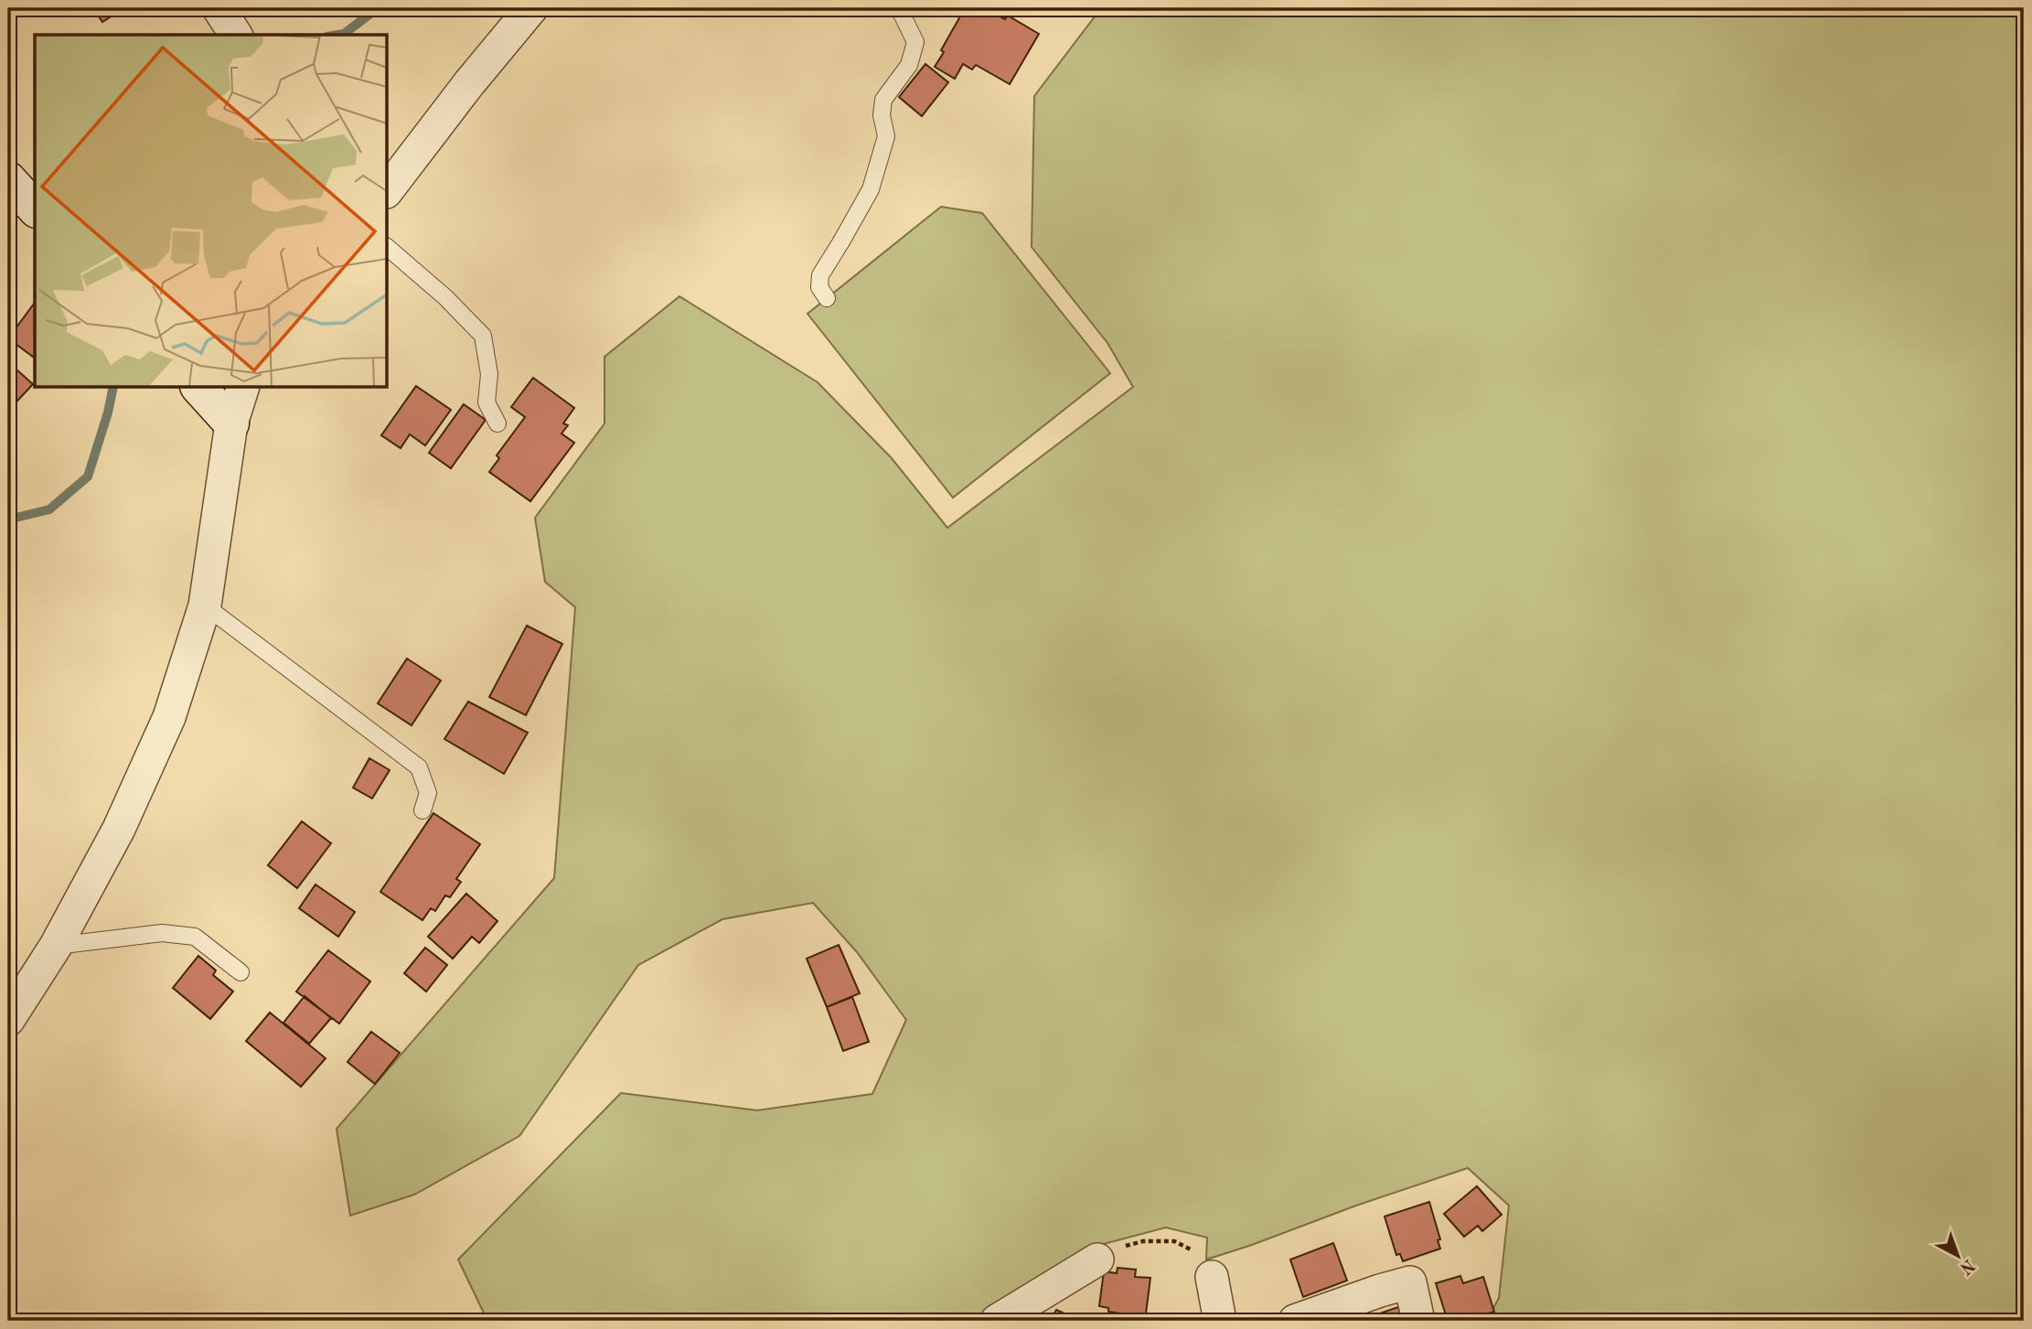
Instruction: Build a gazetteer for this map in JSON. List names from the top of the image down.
{
  "north": "bottom right"
}
